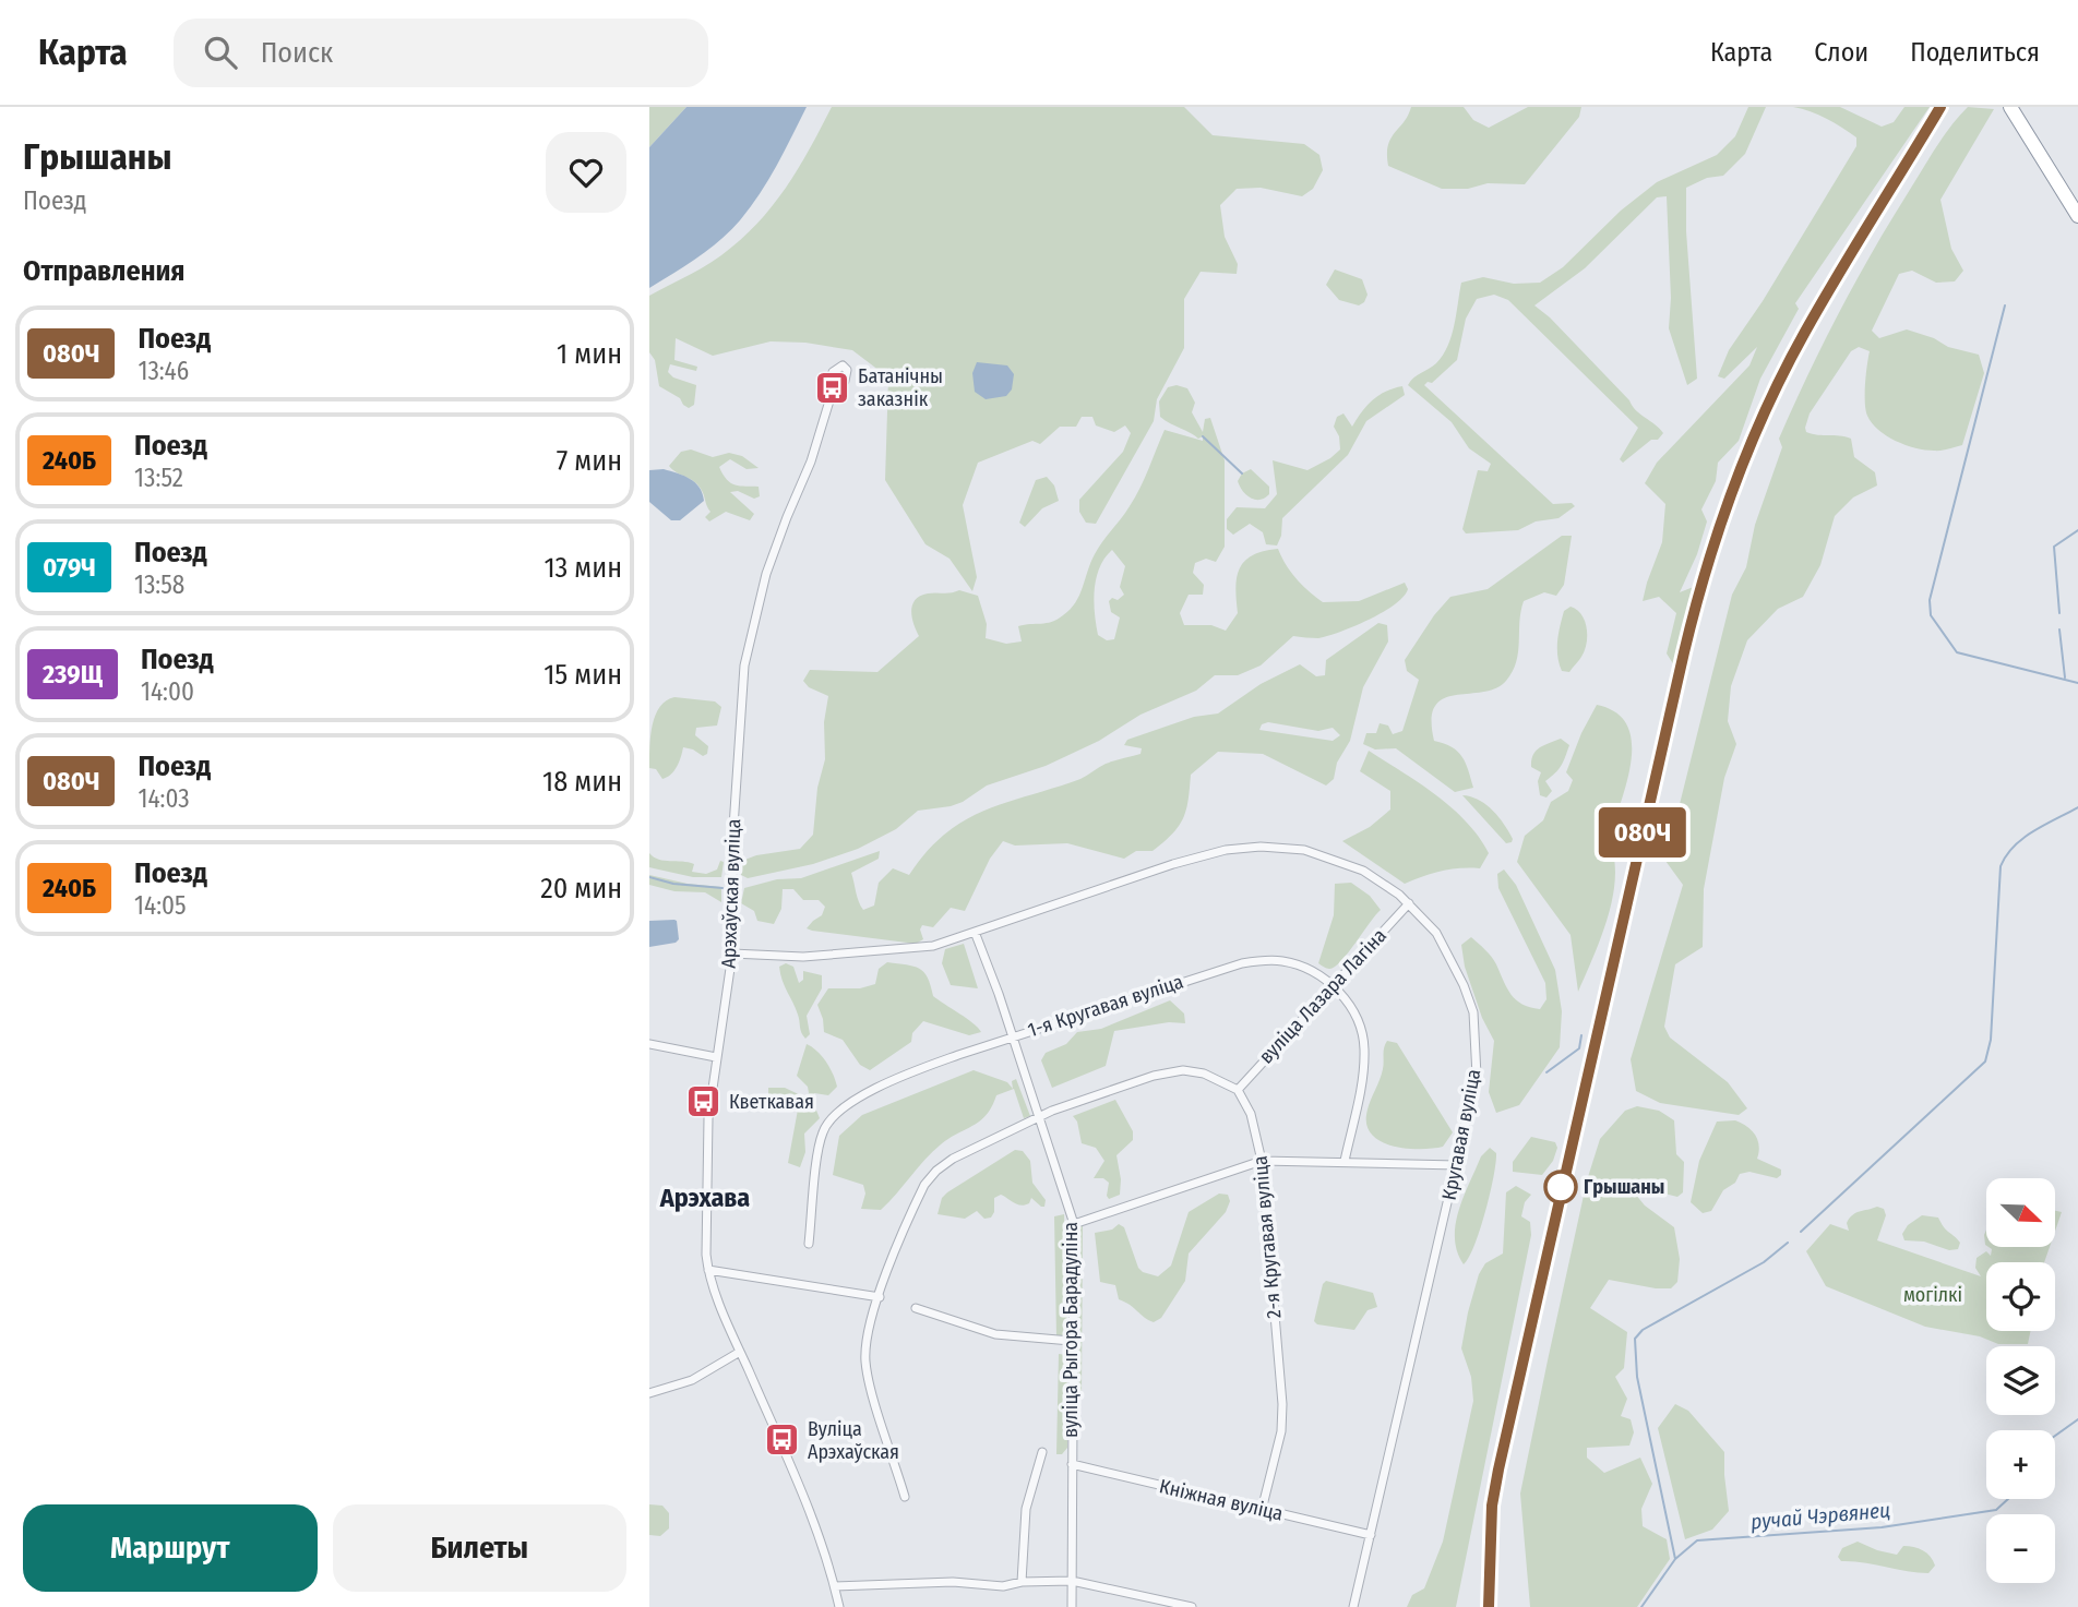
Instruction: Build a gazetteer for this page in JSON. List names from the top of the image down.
{
  "streets": {
    "street": [
      "Арэхаўская вуліца",
      "вуліца Лазара Лагіна",
      "1-я Кругавая вуліца",
      "Кругавая вуліца",
      "2-я Кругавая вуліца",
      "вуліца Рыгора Барадуліна",
      "Кніжная вуліца"
    ]
  },
  "crossings": [
    ["Арэхаўская вуліца", "Кругавая вуліца"],
    ["вуліца Лазара Лагіна", "1-я Кругавая вуліца"],
    ["вуліца Лазара Лагіна", "Кругавая вуліца"],
    ["вуліца Лазара Лагіна", "2-я Кругавая вуліца"],
    ["1-я Кругавая вуліца", "вуліца Рыгора Барадуліна"],
    ["Кругавая вуліца", "вуліца Рыгора Барадуліна"],
    ["Кругавая вуліца", "Кніжная вуліца"],
    ["2-я Кругавая вуліца", "Кніжная вуліца"],
    ["вуліца Рыгора Барадуліна", "Кніжная вуліца"]
  ],
  "districts": ["Арэхава"],
  "water": ["ручай Чэрвянец"],
  "parks": ["могілкі"],
  "places": {
    "bus stop": ["Батанічны заказнік", "Кветкавая", "Вуліца Арэхаўская"],
    "other": ["Грышаны"]
  },
  "north": "bottom right",
  "page": {
    "header": "Карта",
    "search": "Поиск",
    "nav": ["Карта", "Слои", "Поделиться"],
    "heading": [
      ["Грышаны", "Поезд"],
      "Отправления"
    ],
    "on_map": "080Ч",
    "list": [
      {
        "mark": "080Ч",
        "name": "Поезд",
        "note": "13:46",
        "value": "1 мин"
      },
      {
        "mark": "240Б",
        "name": "Поезд",
        "note": "13:52",
        "value": "7 мин"
      },
      {
        "mark": "079Ч",
        "name": "Поезд",
        "note": "13:58",
        "value": "13 мин"
      },
      {
        "mark": "239Щ",
        "name": "Поезд",
        "note": "14:00",
        "value": "15 мин"
      },
      {
        "mark": "080Ч",
        "name": "Поезд",
        "note": "14:03",
        "value": "18 мин"
      },
      {
        "mark": "240Б",
        "name": "Поезд",
        "note": "14:05",
        "value": "20 мин"
      }
    ],
    "map_buttons": ["+", "−"],
    "buttons": ["Маршрут", "Билеты"]
  }
}
